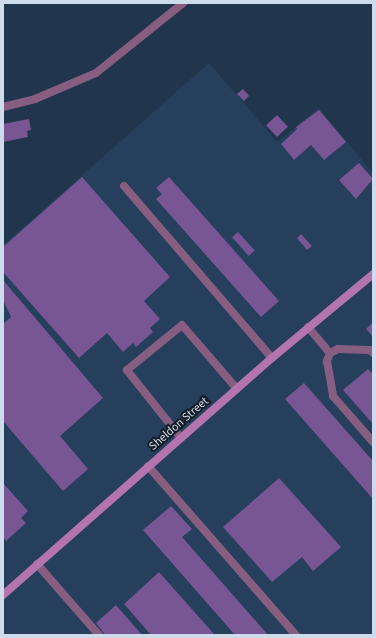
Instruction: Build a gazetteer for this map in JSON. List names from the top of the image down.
{
  "streets": {
    "main road": ["Sheldon Street"]
  }
}
